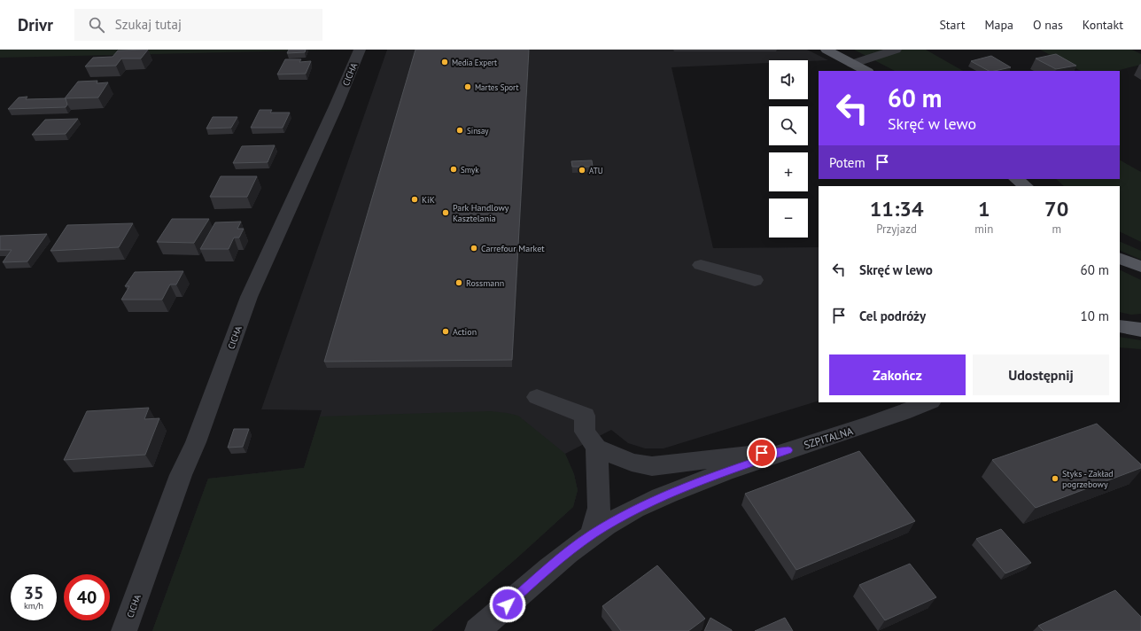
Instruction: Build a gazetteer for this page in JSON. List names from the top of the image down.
{
  "streets": {
    "street": ["CICHA", "SZPITALNA"]
  },
  "places": [
    "Media Expert",
    "Martes Sport",
    "Sinsay",
    "Smyk",
    "ATU",
    "KiK",
    "Park Handlowy Kasztelania",
    "Carrefour Market",
    "Rossmann",
    "Action",
    "Styks - Zakład pogrzebowy"
  ],
  "page": {
    "header": "Drivr",
    "search": "Szukaj tutaj",
    "nav": [
      "Start",
      "Mapa",
      "O nas",
      "Kontakt"
    ],
    "map_buttons": ["+", "−"],
    "turn": ["60 m", "Skręć w lewo"],
    "then": "Potem",
    "eta": [
      "11:34",
      "Przyjazd",
      "1",
      "min",
      "70",
      "m"
    ],
    "list": [
      {
        "name": "Skręć w lewo",
        "value": "60 m"
      },
      {
        "name": "Cel podróży",
        "value": "10 m"
      }
    ],
    "buttons": ["Zakończ", "Udostępnij"],
    "speed": "35 km/h",
    "limit": "40"
  }
}
